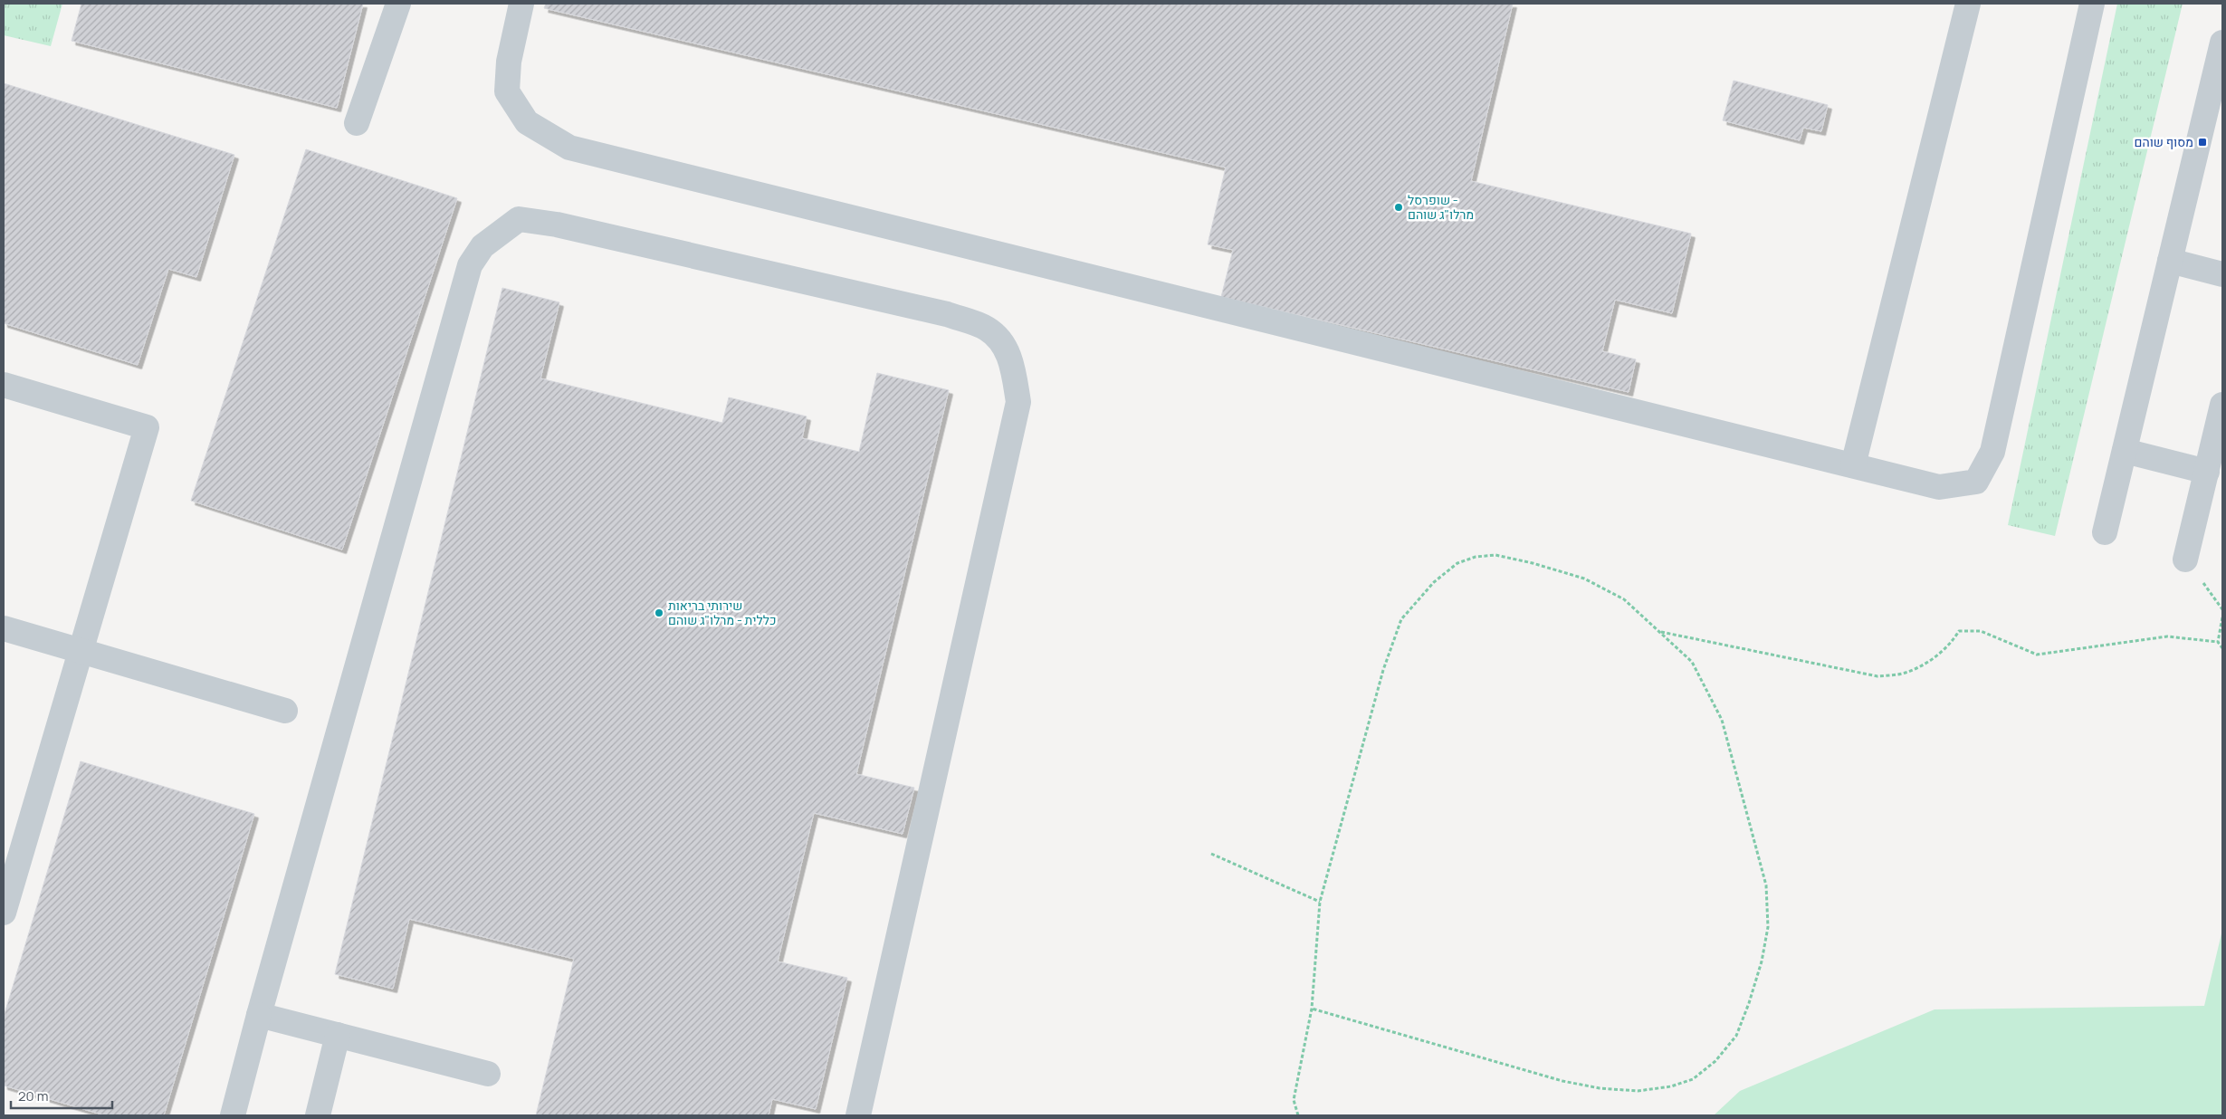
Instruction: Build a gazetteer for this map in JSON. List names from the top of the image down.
{
  "places": {
    "transit": ["מסוף שוהם"],
    "other": ["שופרסל - מרלו\"ג שוהם", "שירותי בריאות כללית - מרלו\"ג שוהם"]
  },
  "scale_bar": "20 m"
}
